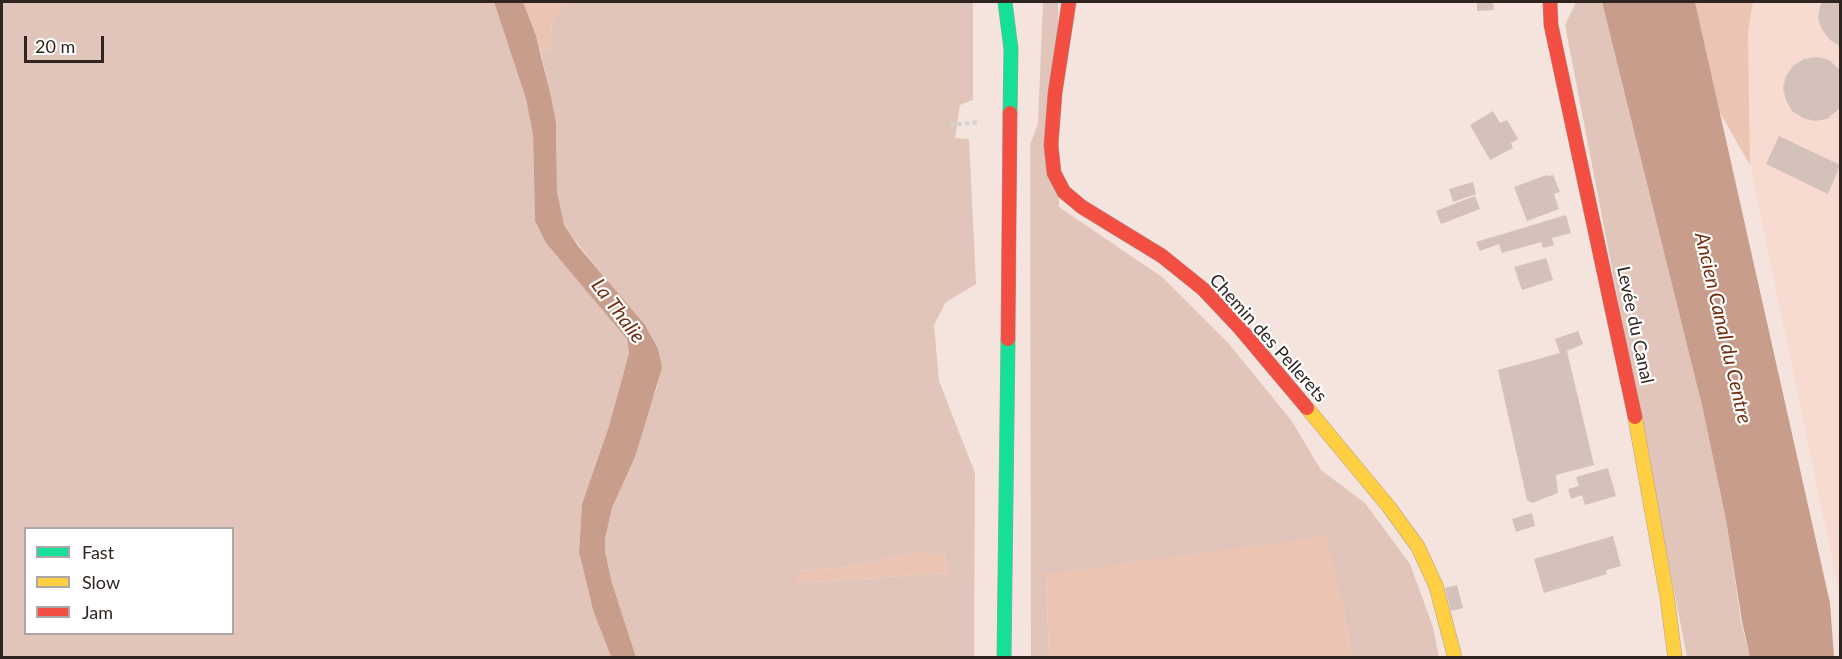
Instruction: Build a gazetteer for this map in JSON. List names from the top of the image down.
{
  "streets": {
    "street": ["Levée du Canal", "Chemin des Pellerets"]
  },
  "water": ["La Thalie", "Ancien Canal du Centre"],
  "legend": ["Fast", "Slow", "Jam"],
  "scale_bar": "20 m"
}
